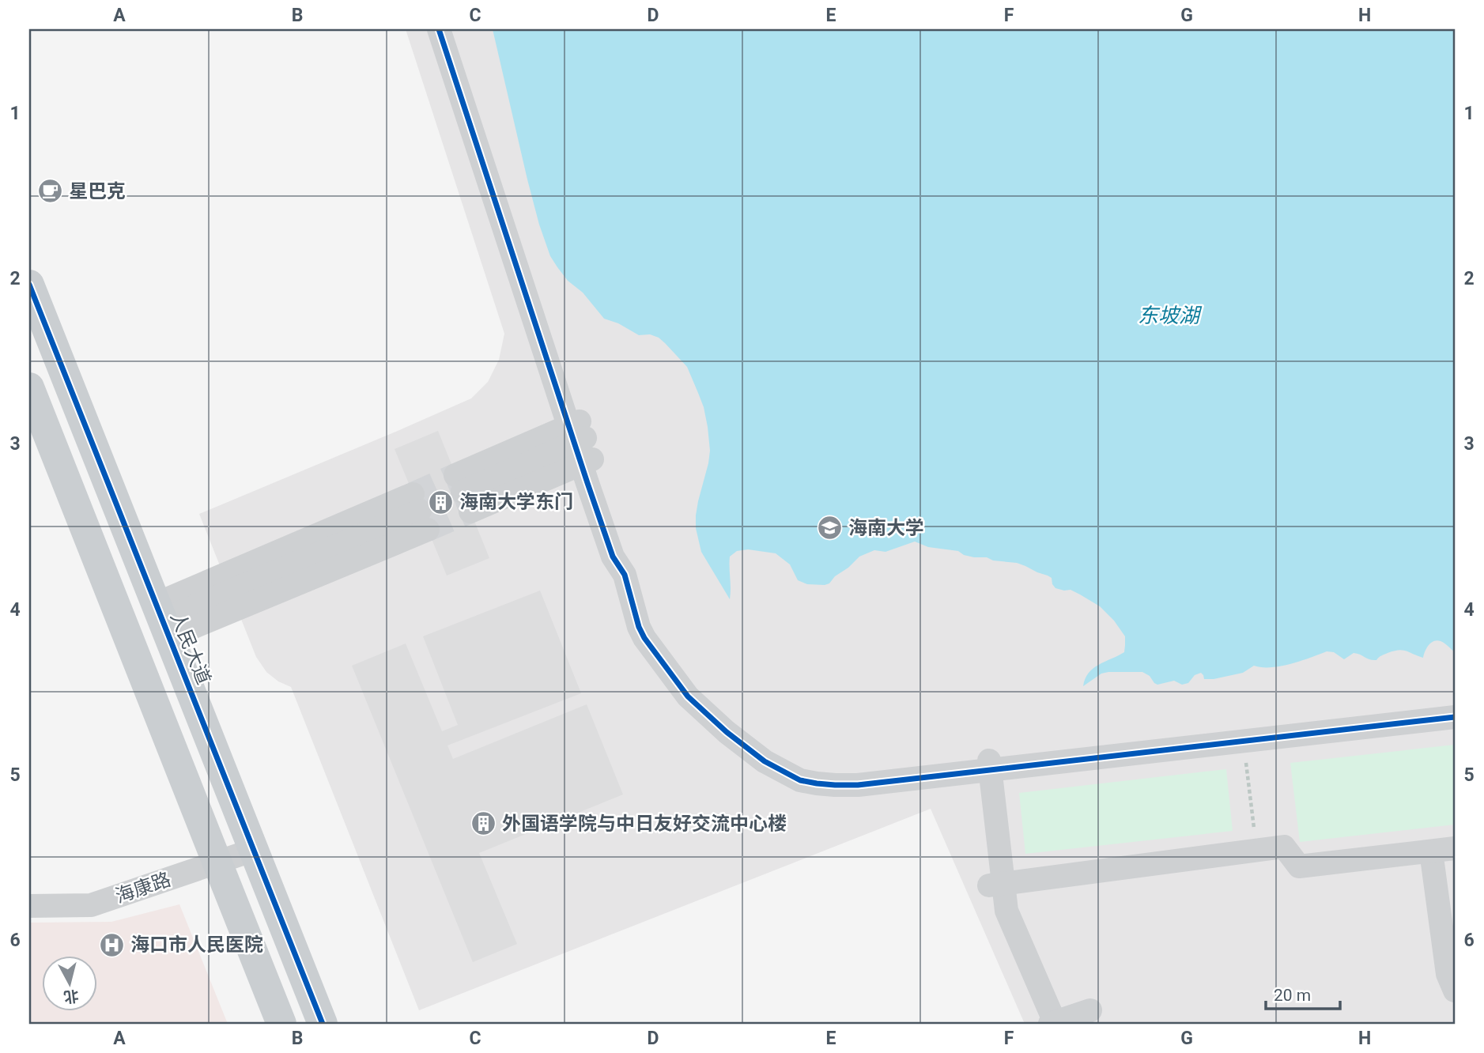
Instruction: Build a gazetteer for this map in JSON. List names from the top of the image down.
{
  "streets": {
    "main road": ["人民大道"],
    "street": ["海康路"]
  },
  "crossings": [
    ["人民大道", "海康路"]
  ],
  "water": ["东坡湖"],
  "places": {
    "cafe": ["星巴克"],
    "building": ["海南大学东门", "外国语学院与中日友好交流中心楼"],
    "school or university": ["海南大学"],
    "hospital": ["海口市人民医院"]
  },
  "scale_bar": "20 m",
  "north": "bottom",
  "grid": {
    "columns": [
      "A",
      "B",
      "C",
      "D",
      "E",
      "F",
      "G",
      "H"
    ],
    "rows": [
      "1",
      "2",
      "3",
      "4",
      "5",
      "6"
    ]
  }
}
